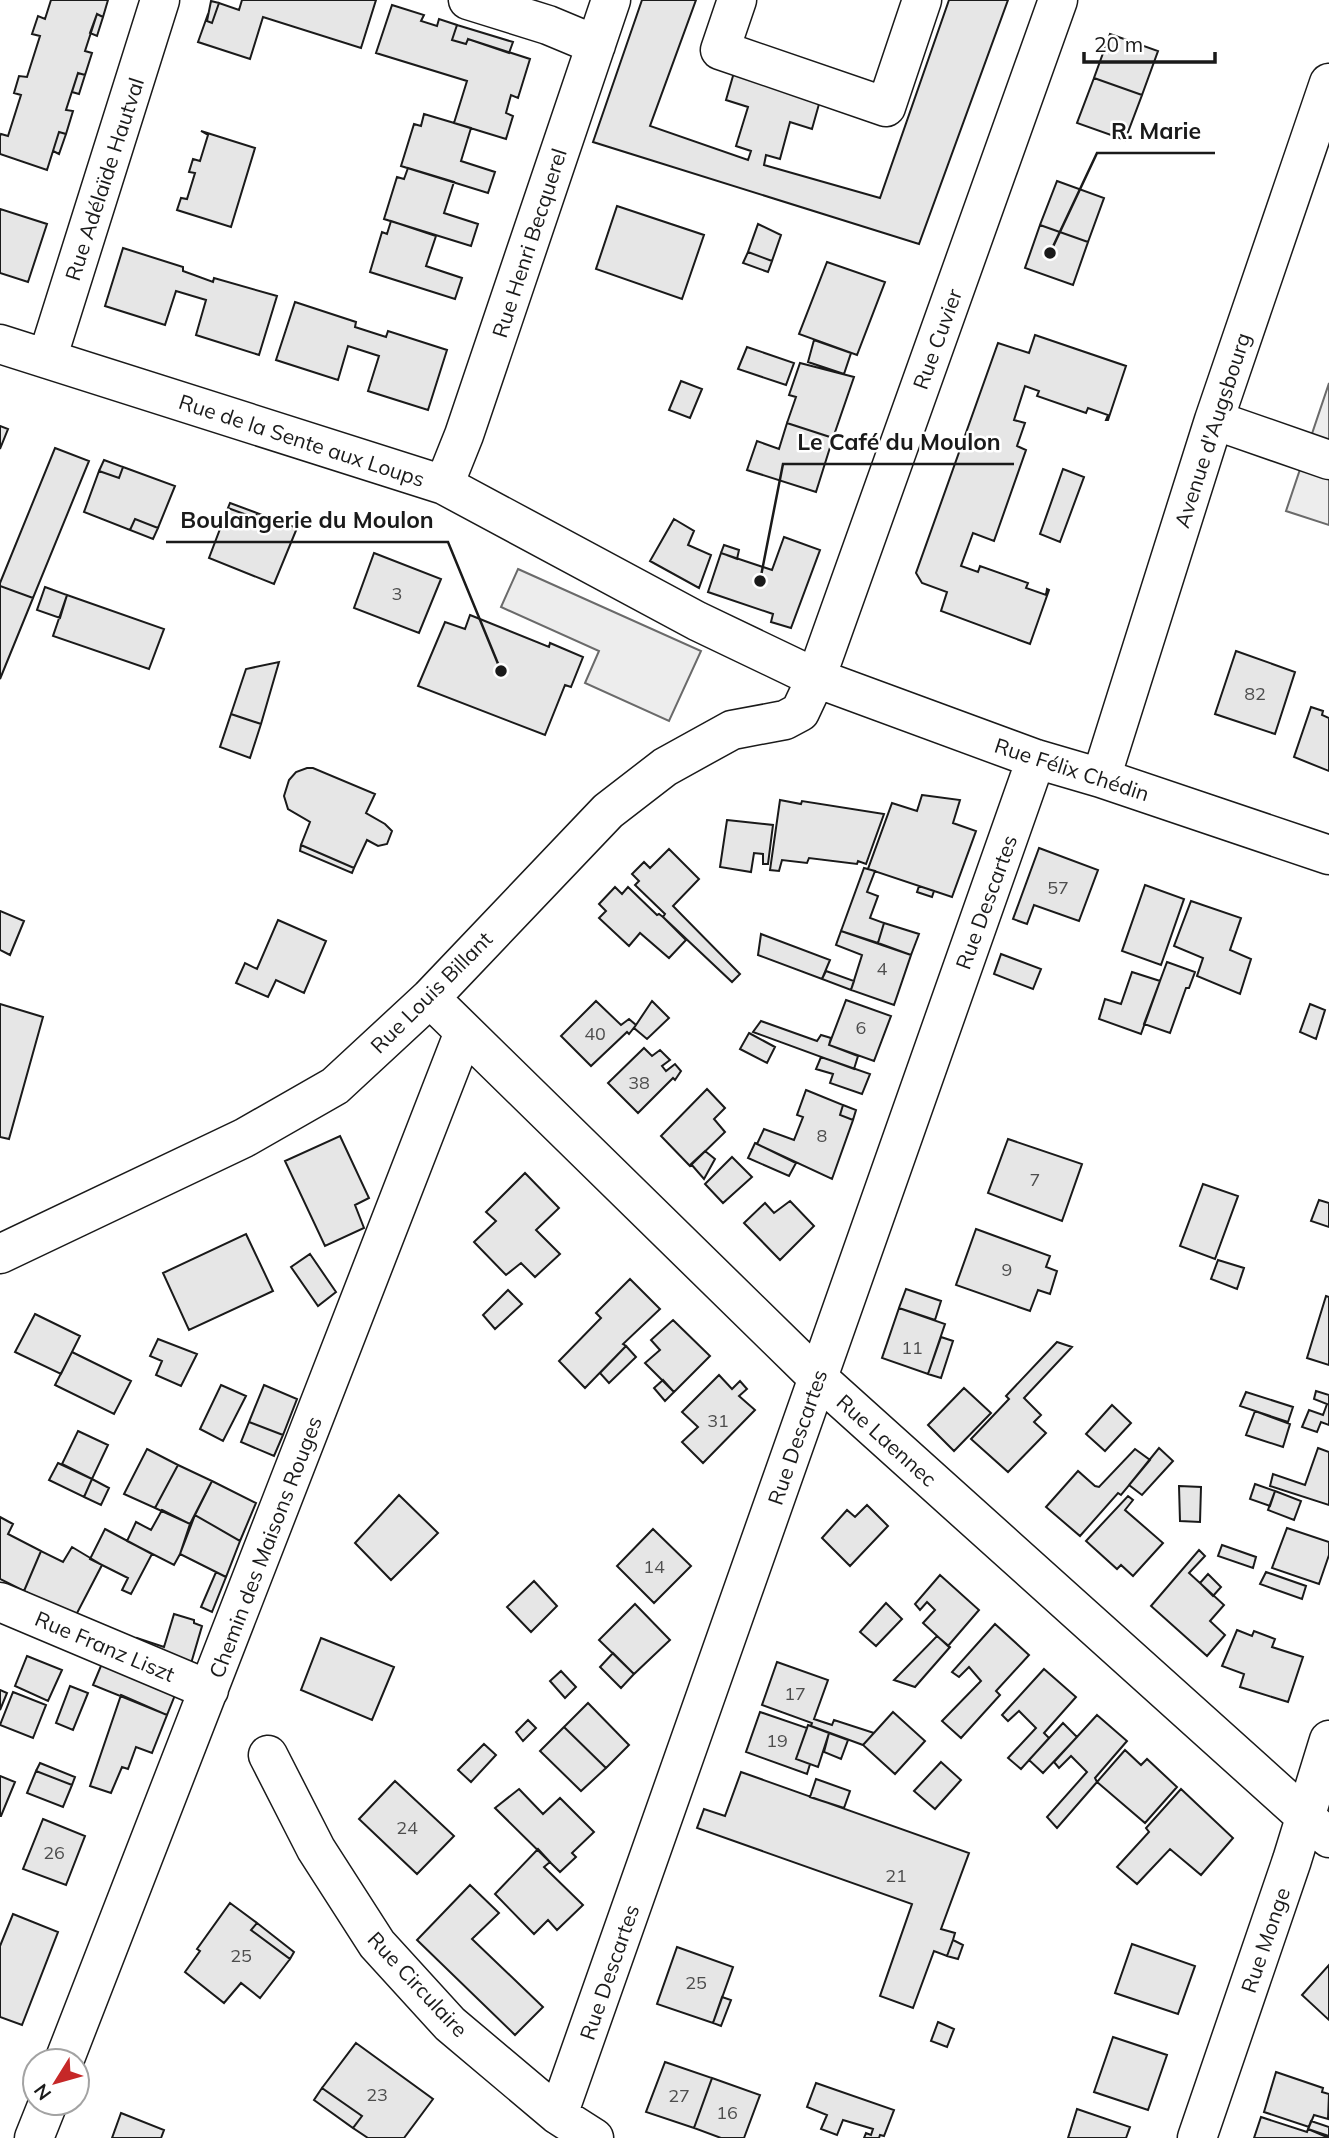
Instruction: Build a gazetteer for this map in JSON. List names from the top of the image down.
{
  "streets": {
    "street": [
      "Rue Adélaïde Hautval",
      "Rue Henri Becquerel",
      "Rue Cuvier",
      "Avenue d'Augsbourg",
      "Rue de la Sente aux Loups",
      "Rue Félix Chédin",
      "Rue Descartes",
      "Rue Louis Billant",
      "Rue Laennec",
      "Chemin des Maisons Rouges",
      "Rue Franz Liszt",
      "Rue Monge",
      "Rue Circulaire"
    ]
  },
  "crossings": [
    ["Rue Adélaïde Hautval", "Rue de la Sente aux Loups"],
    ["Rue Henri Becquerel", "Rue de la Sente aux Loups"],
    ["Rue Cuvier", "Rue de la Sente aux Loups"],
    ["Rue Cuvier", "Rue Félix Chédin"],
    ["Rue Cuvier", "Rue Louis Billant"],
    ["Avenue d'Augsbourg", "Rue Félix Chédin"],
    ["Rue de la Sente aux Loups", "Rue Félix Chédin"],
    ["Rue de la Sente aux Loups", "Rue Louis Billant"],
    ["Rue Félix Chédin", "Rue Descartes"],
    ["Rue Félix Chédin", "Rue Louis Billant"],
    ["Rue Descartes", "Rue Laennec"],
    ["Rue Descartes", "Rue Circulaire"],
    ["Rue Louis Billant", "Rue Laennec"],
    ["Rue Laennec", "Chemin des Maisons Rouges"],
    ["Rue Laennec", "Rue Monge"],
    ["Chemin des Maisons Rouges", "Rue Franz Liszt"]
  ],
  "places": ["R. Marie", "Le Café du Moulon", "Boulangerie du Moulon"],
  "house_numbers": [
    "3",
    "82",
    "57",
    "4",
    "6",
    "40",
    "38",
    "8",
    "7",
    "9",
    "11",
    "31",
    "14",
    "17",
    "19",
    "24",
    "26",
    "21",
    "25",
    "25",
    "23",
    "27",
    "16"
  ],
  "scale_bar": "20 m",
  "north": "bottom left"
}
